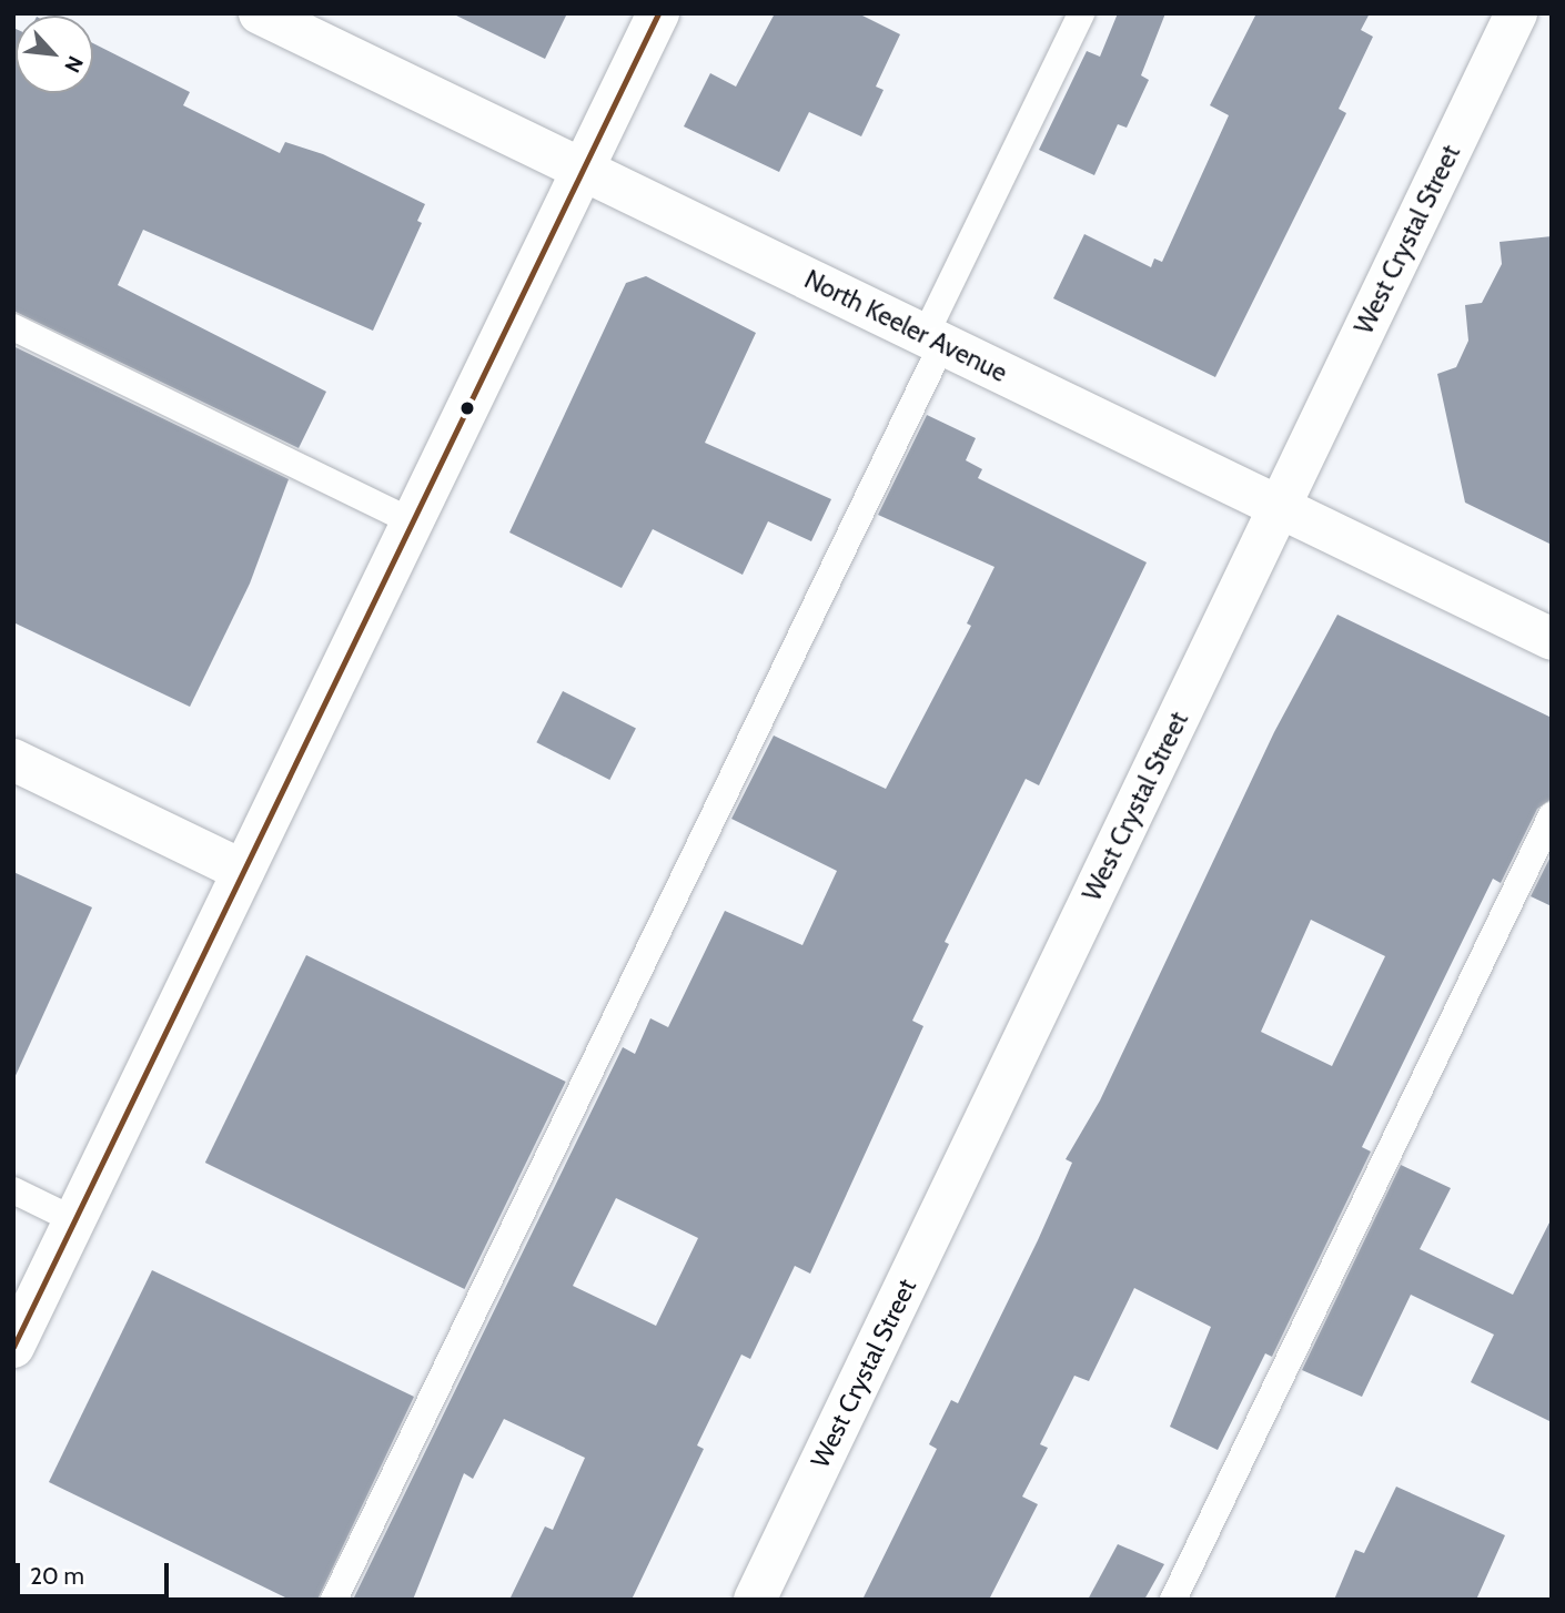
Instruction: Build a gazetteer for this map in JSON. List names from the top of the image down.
{
  "streets": {
    "street": ["West Crystal Street", "North Keeler Avenue"]
  },
  "crossings": [
    ["West Crystal Street", "North Keeler Avenue"]
  ],
  "scale_bar": "20 m",
  "north": "bottom right"
}
